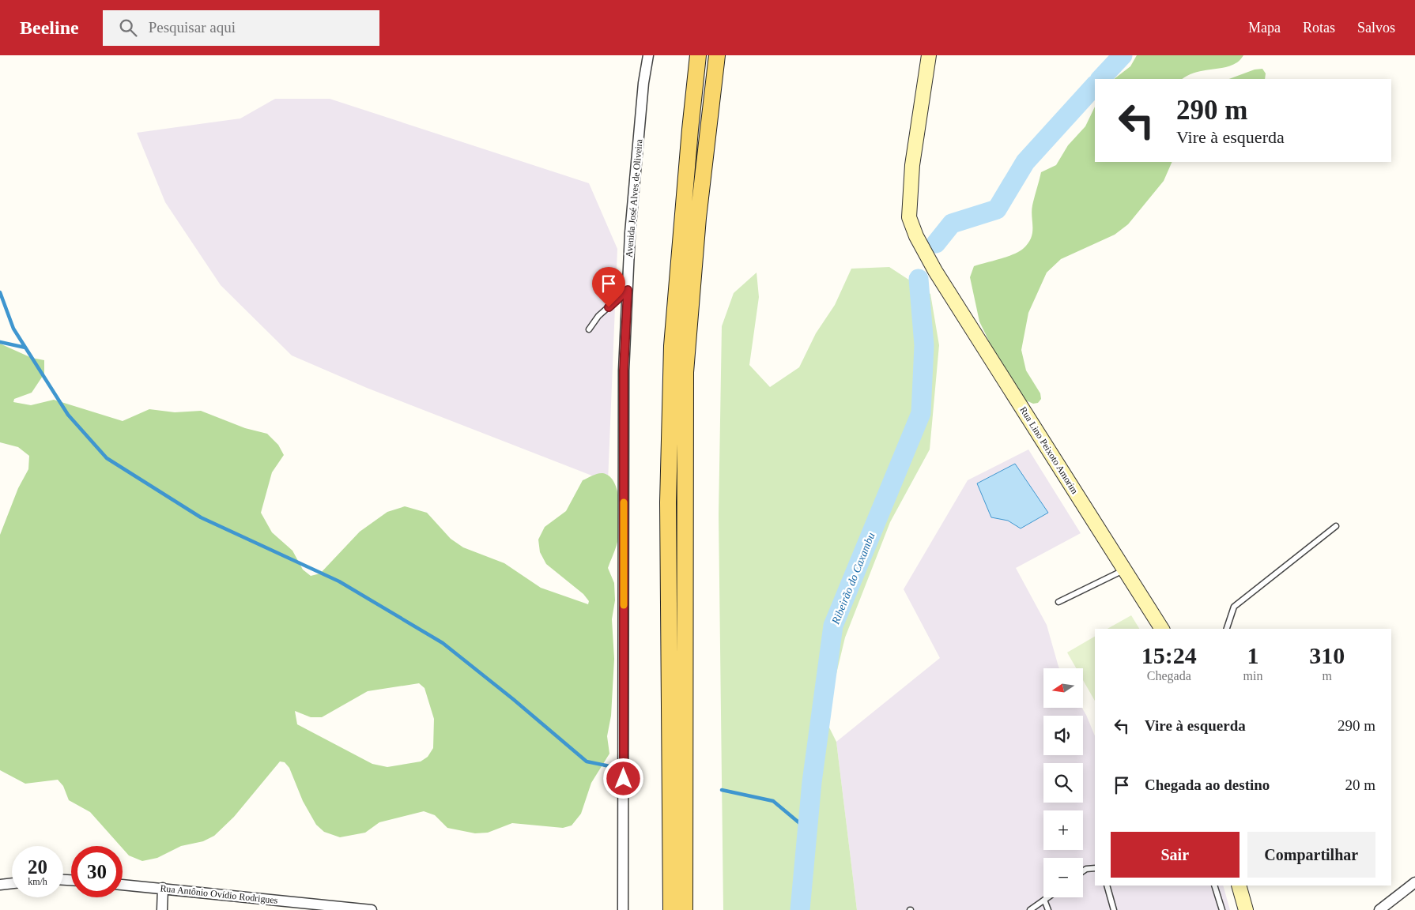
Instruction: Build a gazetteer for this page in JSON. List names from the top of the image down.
{
  "streets": {
    "street": ["Avenida José Alves de Oliveira", "Rua Lino Peixoto Amorim", "Rua Antônio Ovídio Rodrigues"]
  },
  "water": ["Ribeirão do Caxambu"],
  "north": "left",
  "page": {
    "header": "Beeline",
    "search": "Pesquisar aqui",
    "nav": ["Mapa", "Rotas", "Salvos"],
    "turn": ["290 m", "Vire à esquerda"],
    "eta": [
      "15:24",
      "Chegada",
      "1",
      "min",
      "310",
      "m"
    ],
    "map_buttons": ["+", "−"],
    "list": [
      {
        "name": "Vire à esquerda",
        "value": "290 m"
      },
      {
        "name": "Chegada ao destino",
        "value": "20 m"
      }
    ],
    "buttons": ["Sair", "Compartilhar"],
    "speed": "20 km/h",
    "limit": "30"
  }
}
